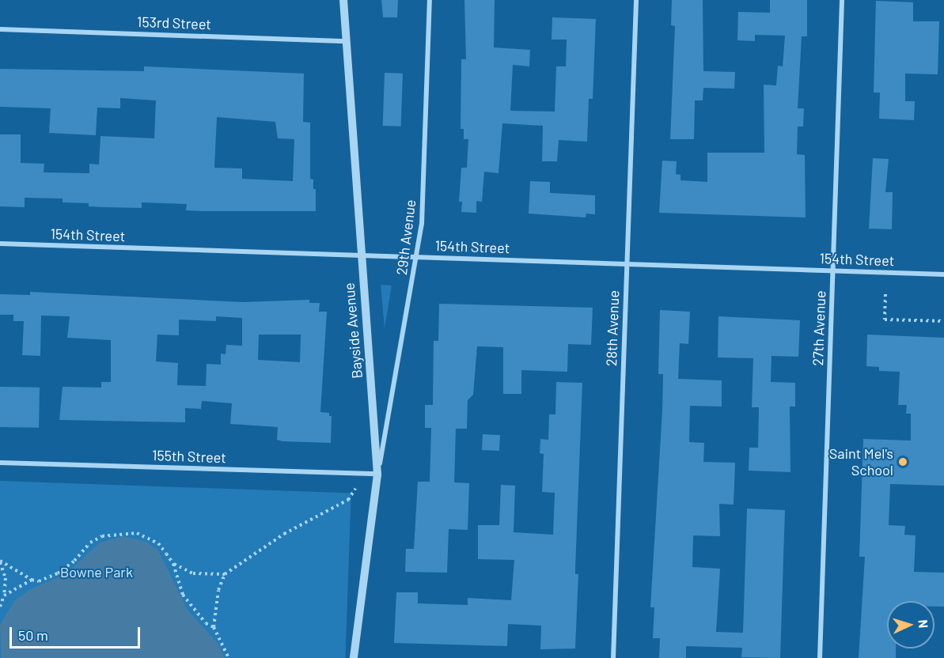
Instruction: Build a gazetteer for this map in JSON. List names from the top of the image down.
{
  "streets": {
    "street": [
      "153rd Street",
      "154th Street",
      "29th Avenue",
      "28th Avenue",
      "27th Avenue",
      "Bayside Avenue",
      "155th Street"
    ]
  },
  "crossings": [
    ["153rd Street", "Bayside Avenue"],
    ["154th Street", "29th Avenue"],
    ["154th Street", "28th Avenue"],
    ["154th Street", "27th Avenue"],
    ["154th Street", "Bayside Avenue"],
    ["29th Avenue", "Bayside Avenue"],
    ["29th Avenue", "155th Street"],
    ["Bayside Avenue", "155th Street"]
  ],
  "parks": ["Bowne Park"],
  "places": ["Saint Mel's School"],
  "scale_bar": "50 m",
  "north": "right"
}
